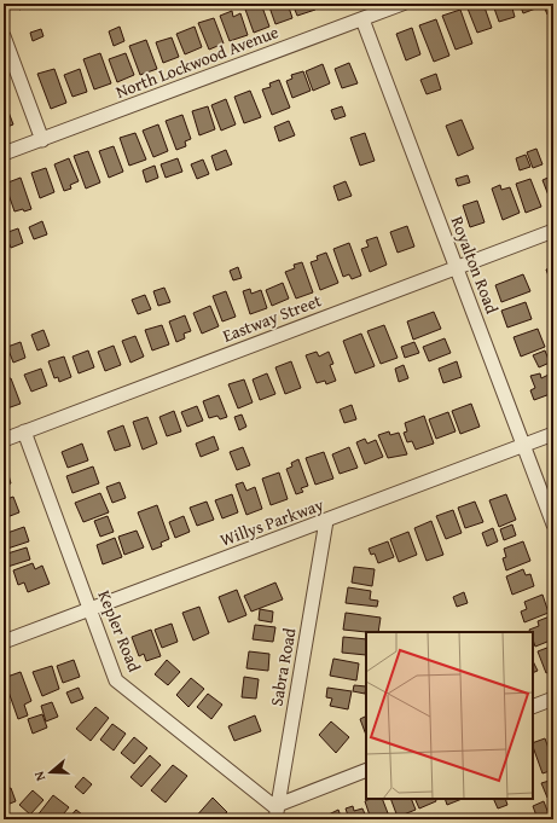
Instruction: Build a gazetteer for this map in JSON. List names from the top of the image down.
{
  "streets": {
    "street": [
      "North Lockwood Avenue",
      "Royalton Road",
      "Eastway Street",
      "Willys Parkway",
      "Kepler Road",
      "Sabra Road"
    ]
  },
  "crossings": [
    ["North Lockwood Avenue", "Royalton Road"],
    ["Royalton Road", "Eastway Street"],
    ["Royalton Road", "Willys Parkway"],
    ["Eastway Street", "Kepler Road"],
    ["Willys Parkway", "Kepler Road"],
    ["Willys Parkway", "Sabra Road"],
    ["Kepler Road", "Sabra Road"]
  ],
  "north": "left"
}
